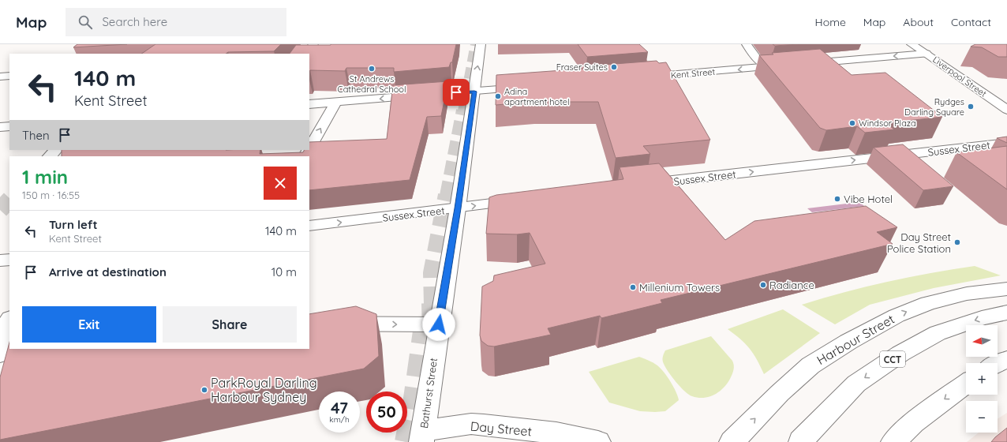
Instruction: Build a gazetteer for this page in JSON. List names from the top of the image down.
{
  "streets": {
    "main road": [
      "Kent Street",
      "Liverpool Street",
      "Sussex Street",
      "Harbour Street",
      "CCT",
      "Bathurst Street",
      "Day Street"
    ]
  },
  "crossings": [
    ["Sussex Street", "Bathurst Street"],
    ["Bathurst Street", "Day Street"]
  ],
  "one_way": ["Kent Street"],
  "places": [
    "Fraser Suites",
    "St Andrews Cathedral School",
    "Adina apartment hotel",
    "Rydges Darling Square",
    "Windsor Plaza",
    "Vibe Hotel",
    "Day Street Police Station",
    "Radiance",
    "Millenium Towers",
    "ParkRoyal Darling Harbour Sydney"
  ],
  "north": "left",
  "page": {
    "header": "Map",
    "search": "Search here",
    "nav": [
      "Home",
      "Map",
      "About",
      "Contact"
    ],
    "turn": ["140 m", "Kent Street"],
    "then": "Then",
    "heading": ["1 min", "150 m · 16:55"],
    "list": [
      {
        "name": "Turn left",
        "note": "Kent Street",
        "value": "140 m"
      },
      {
        "name": "Arrive at destination",
        "value": "10 m"
      }
    ],
    "buttons": ["Exit", "Share"],
    "map_buttons": ["+", "−"],
    "speed": "47 km/h",
    "limit": "50"
  }
}
